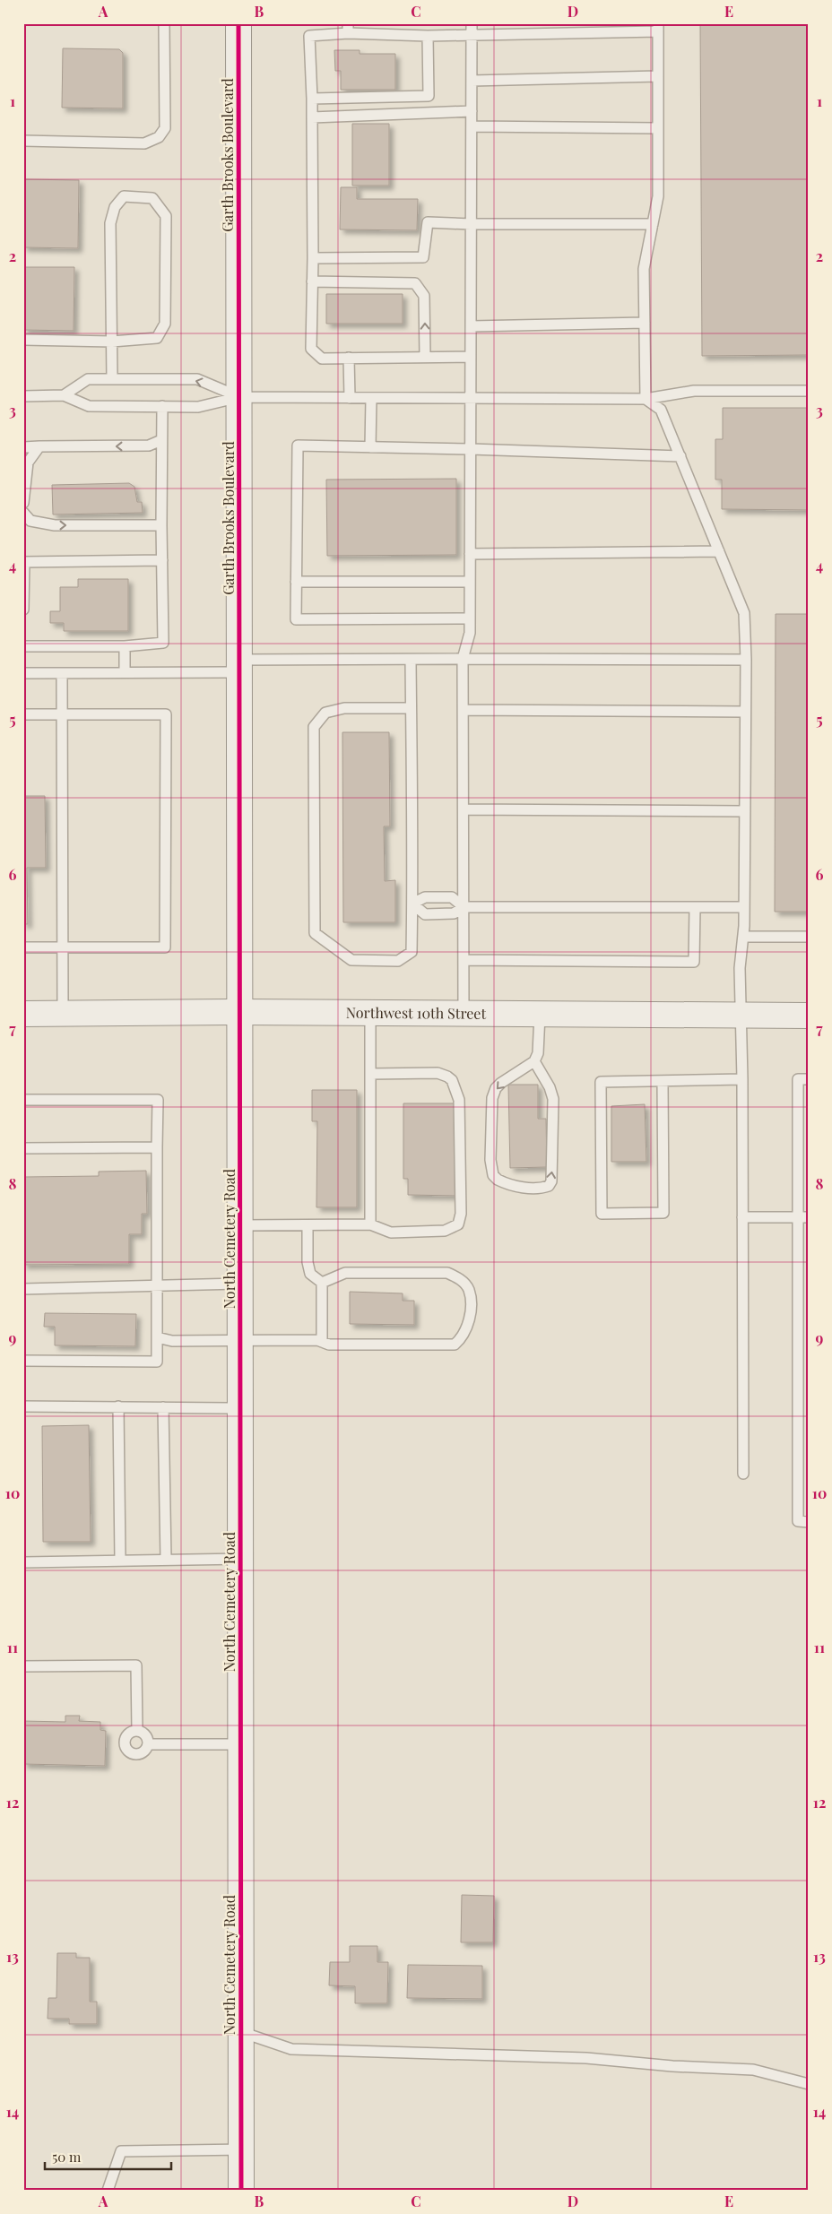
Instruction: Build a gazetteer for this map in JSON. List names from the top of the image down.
{
  "streets": {
    "street": ["Garth Brooks Boulevard", "Northwest 10th Street", "North Cemetery Road"]
  },
  "crossings": [
    ["Garth Brooks Boulevard", "Northwest 10th Street"],
    ["Garth Brooks Boulevard", "North Cemetery Road"],
    ["Northwest 10th Street", "North Cemetery Road"]
  ],
  "scale_bar": "50 m",
  "grid": {
    "columns": [
      "A",
      "B",
      "C",
      "D",
      "E"
    ],
    "rows": [
      "1",
      "2",
      "3",
      "4",
      "5",
      "6",
      "7",
      "8",
      "9",
      "10",
      "11",
      "12",
      "13",
      "14"
    ]
  }
}
